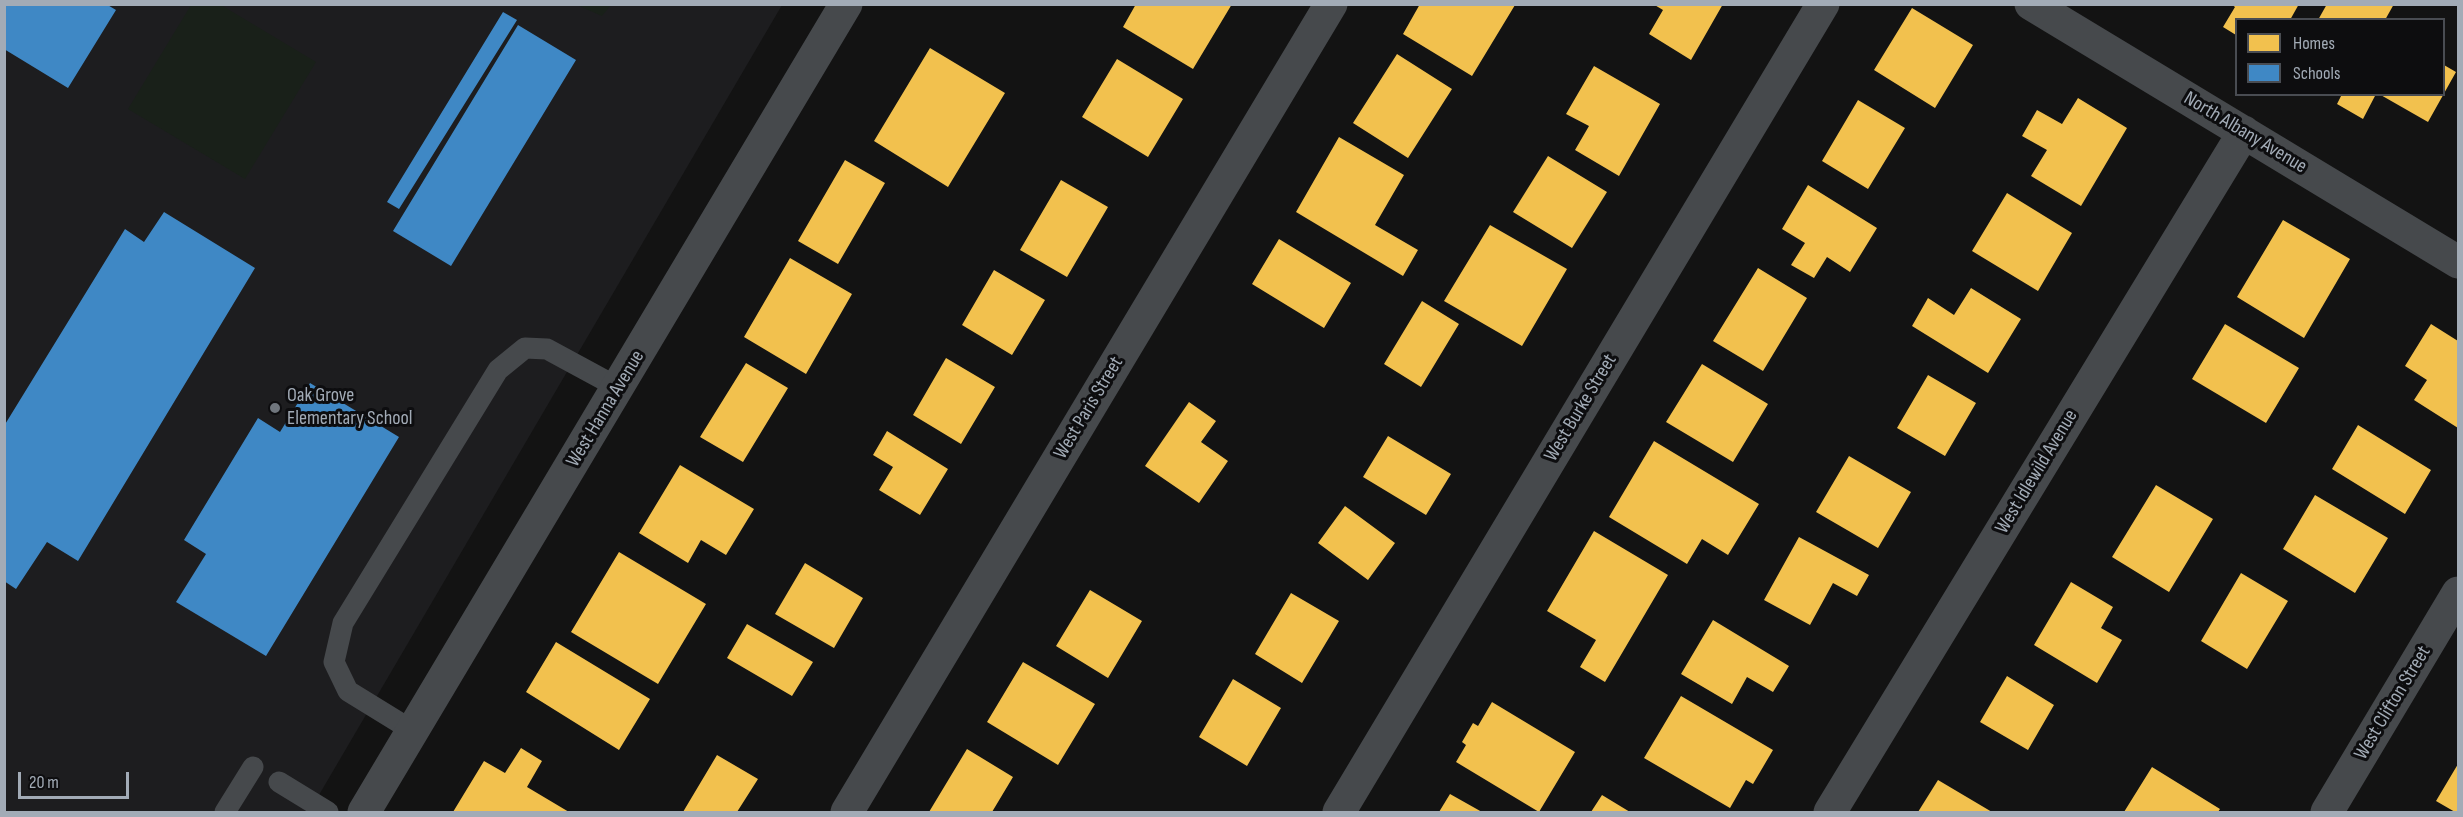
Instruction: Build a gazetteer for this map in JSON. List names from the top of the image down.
{
  "streets": {
    "street": [
      "North Albany Avenue",
      "West Paris Street",
      "West Burke Street",
      "West Hanna Avenue",
      "West Idlewild Avenue",
      "West Clifton Street"
    ]
  },
  "crossings": [
    ["North Albany Avenue", "West Idlewild Avenue"]
  ],
  "places": ["Oak Grove Elementary School"],
  "legend": ["Homes", "Schools"],
  "scale_bar": "20 m"
}
